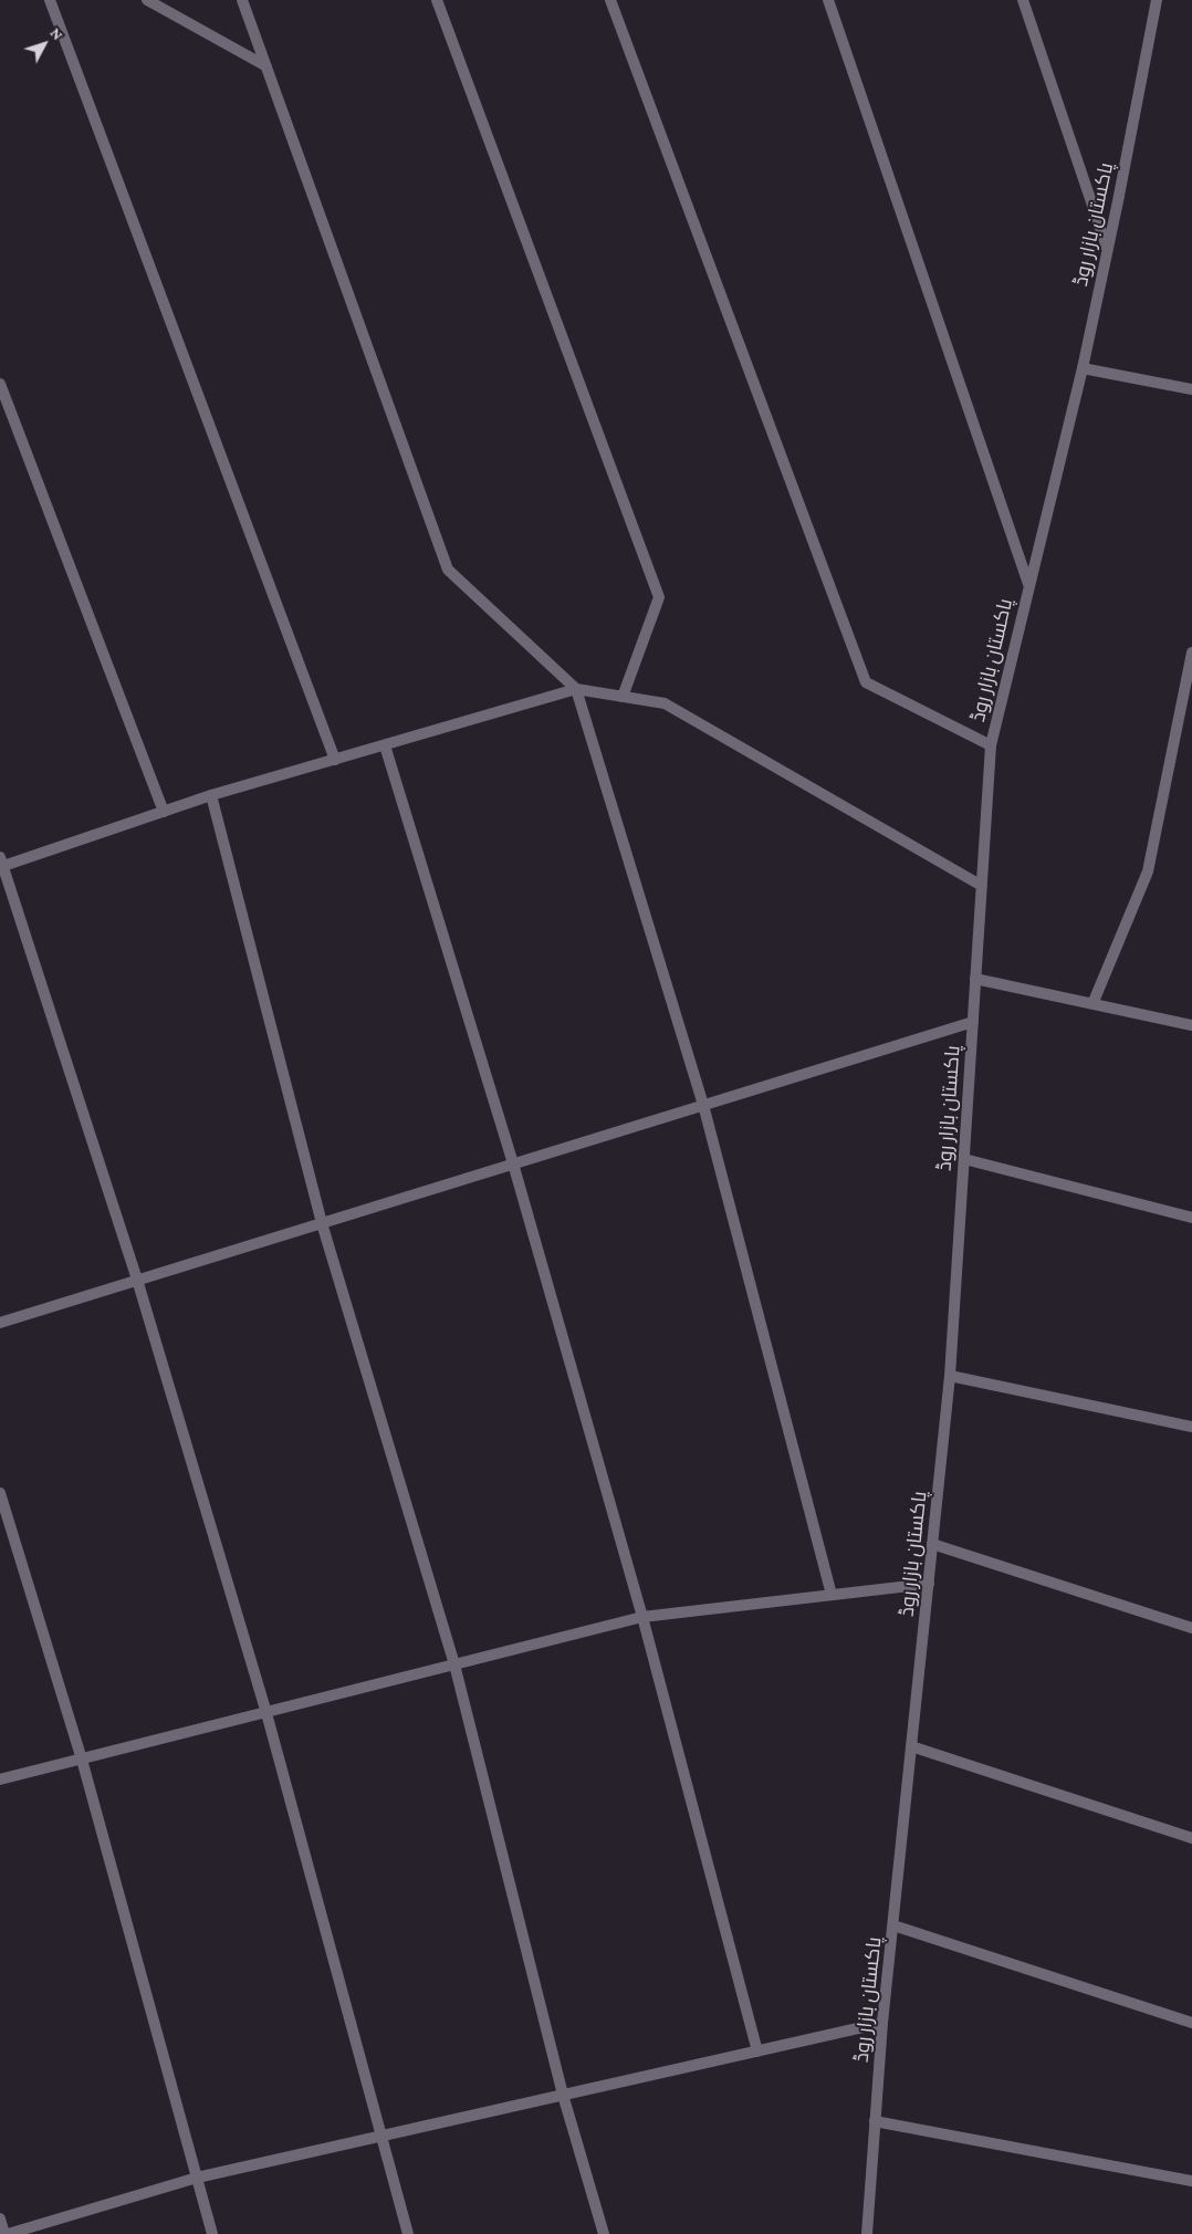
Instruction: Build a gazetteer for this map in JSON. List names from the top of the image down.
{
  "streets": {
    "street": ["پاکستان بازار روڈ"]
  },
  "north": "top right"
}
